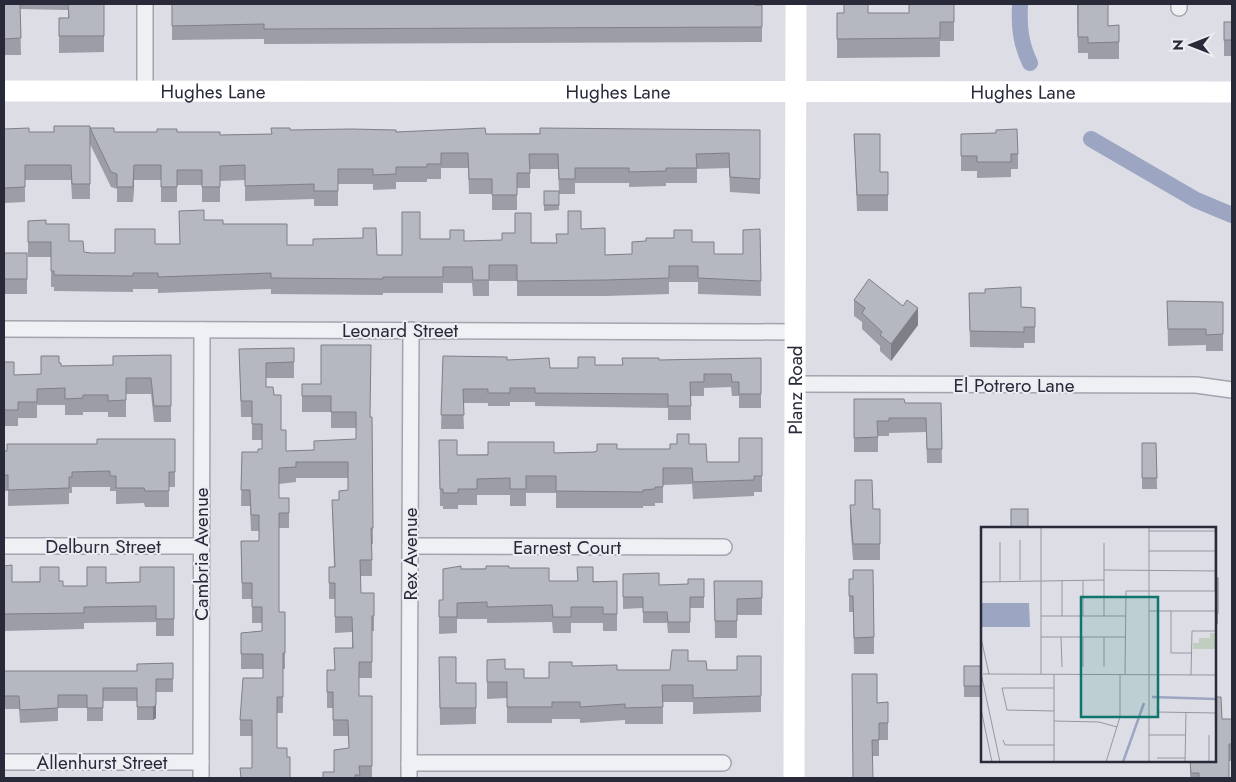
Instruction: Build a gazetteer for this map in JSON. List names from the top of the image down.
{
  "streets": {
    "street": [
      "Hughes Lane",
      "Leonard Street",
      "El Potrero Lane",
      "Planz Road",
      "Delburn Street",
      "Earnest Court",
      "Cambria Avenue",
      "Rex Avenue",
      "Allenhurst Street"
    ]
  },
  "crossings": [
    ["Hughes Lane", "Planz Road"],
    ["Leonard Street", "Planz Road"],
    ["Leonard Street", "Cambria Avenue"],
    ["Leonard Street", "Rex Avenue"],
    ["El Potrero Lane", "Planz Road"],
    ["Delburn Street", "Cambria Avenue"],
    ["Earnest Court", "Rex Avenue"],
    ["Cambria Avenue", "Allenhurst Street"]
  ],
  "north": "left"
}
